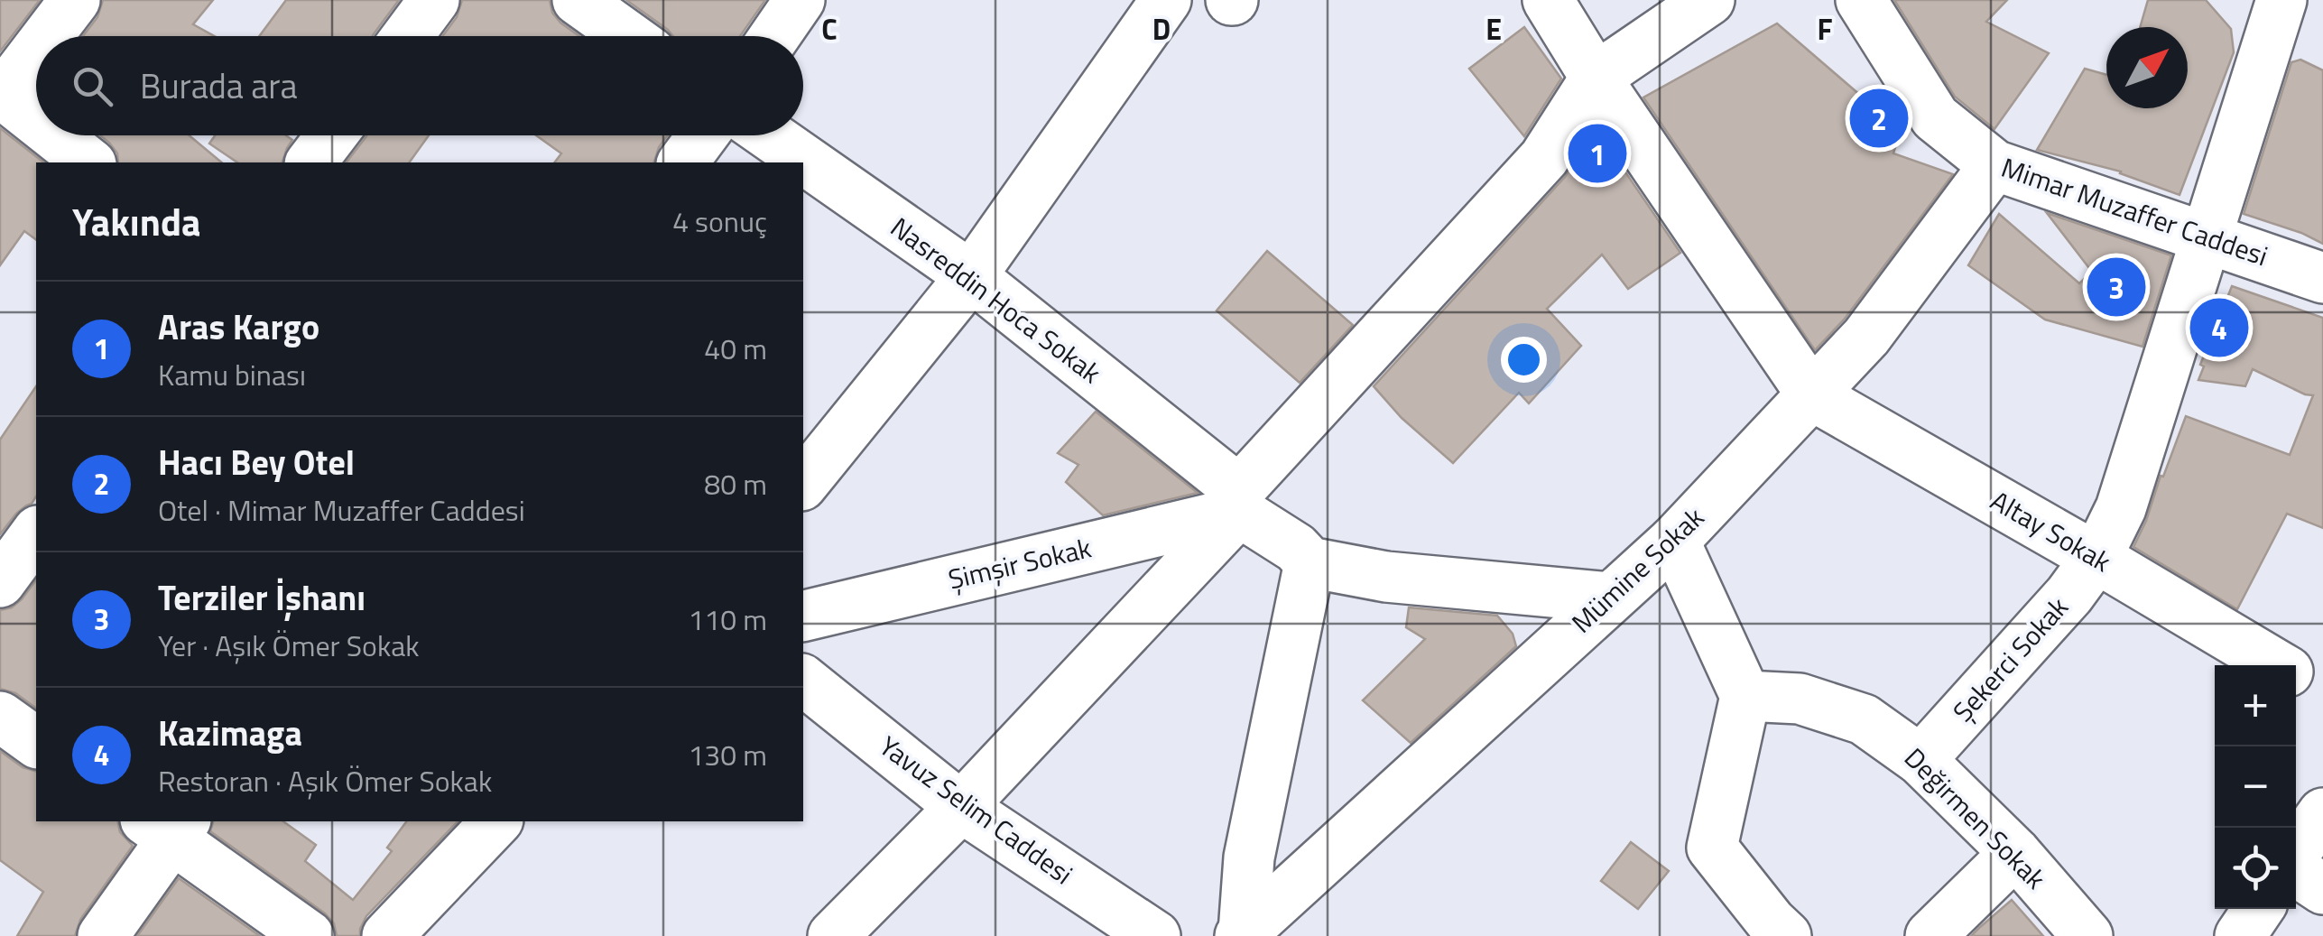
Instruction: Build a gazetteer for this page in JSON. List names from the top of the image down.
{
  "streets": {
    "street": [
      "Mimar Muzaffer Caddesi",
      "Nasreddin Hoca Sokak",
      "Altay Sokak",
      "Şimşir Sokak",
      "Mümine Sokak",
      "Şekerci Sokak",
      "Yavuz Selim Caddesi",
      "Değirmen Sokak"
    ]
  },
  "crossings": [
    ["Mimar Muzaffer Caddesi", "Mümine Sokak"],
    ["Mimar Muzaffer Caddesi", "Şekerci Sokak"],
    ["Nasreddin Hoca Sokak", "Şimşir Sokak"],
    ["Altay Sokak", "Mümine Sokak"],
    ["Altay Sokak", "Şekerci Sokak"],
    ["Şekerci Sokak", "Değirmen Sokak"]
  ],
  "north": "top right",
  "page": {
    "search": "Burada ara",
    "pins": [
      "2",
      "1",
      "3",
      "4"
    ],
    "heading": ["Yakında", "4 sonuç"],
    "list": [
      {
        "mark": "1",
        "name": "Aras Kargo",
        "note": "Kamu binası",
        "value": "40 m"
      },
      {
        "mark": "2",
        "name": "Hacı Bey Otel",
        "note": "Otel · Mimar Muzaffer Caddesi",
        "value": "80 m"
      },
      {
        "mark": "3",
        "name": "Terziler İşhanı",
        "note": "Yer · Aşık Ömer Sokak",
        "value": "110 m"
      },
      {
        "mark": "4",
        "name": "Kazimaga",
        "note": "Restoran · Aşık Ömer Sokak",
        "value": "130 m"
      }
    ],
    "map_buttons": ["+", "−"]
  },
  "grid": {
    "columns": [
      "C",
      "D",
      "E",
      "F"
    ]
  }
}
